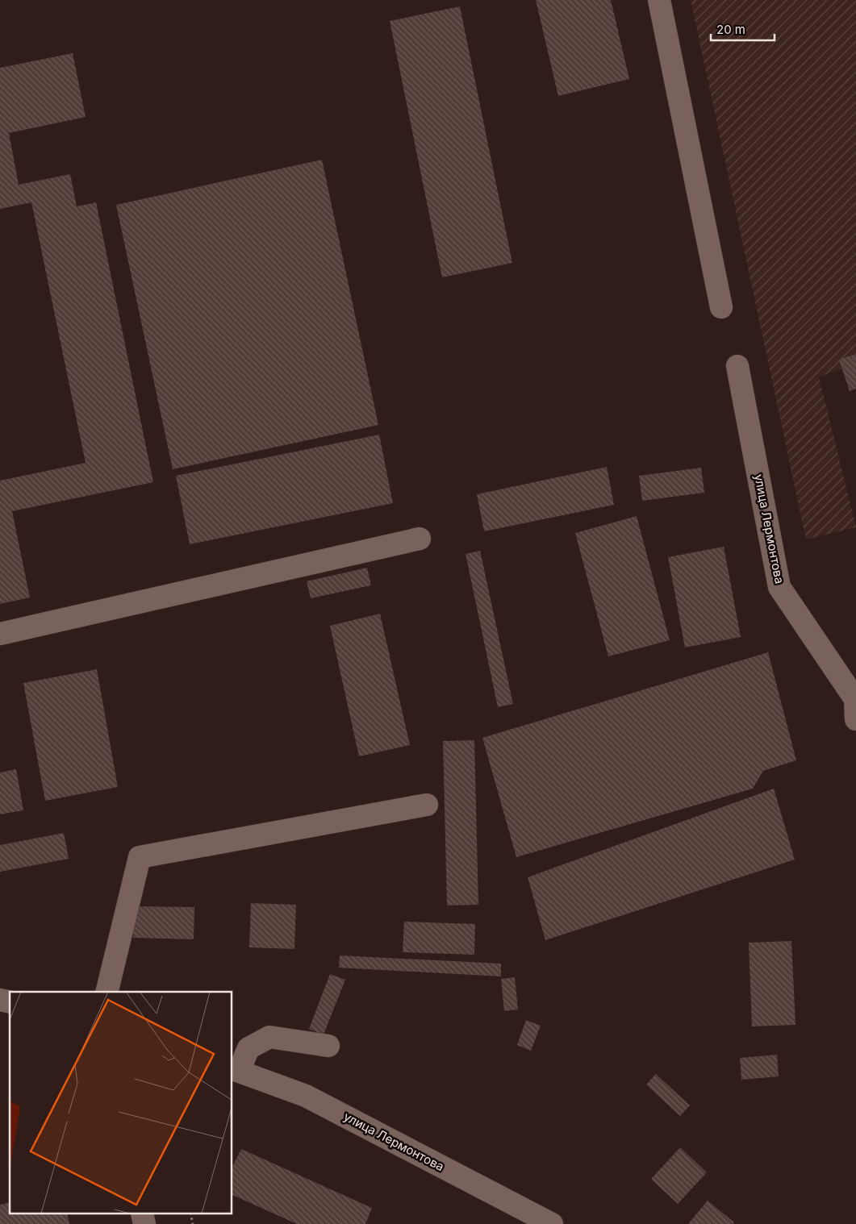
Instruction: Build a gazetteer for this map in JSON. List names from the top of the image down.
{
  "streets": {
    "street": ["улица Лермонтова"]
  },
  "scale_bar": "20 m"
}
